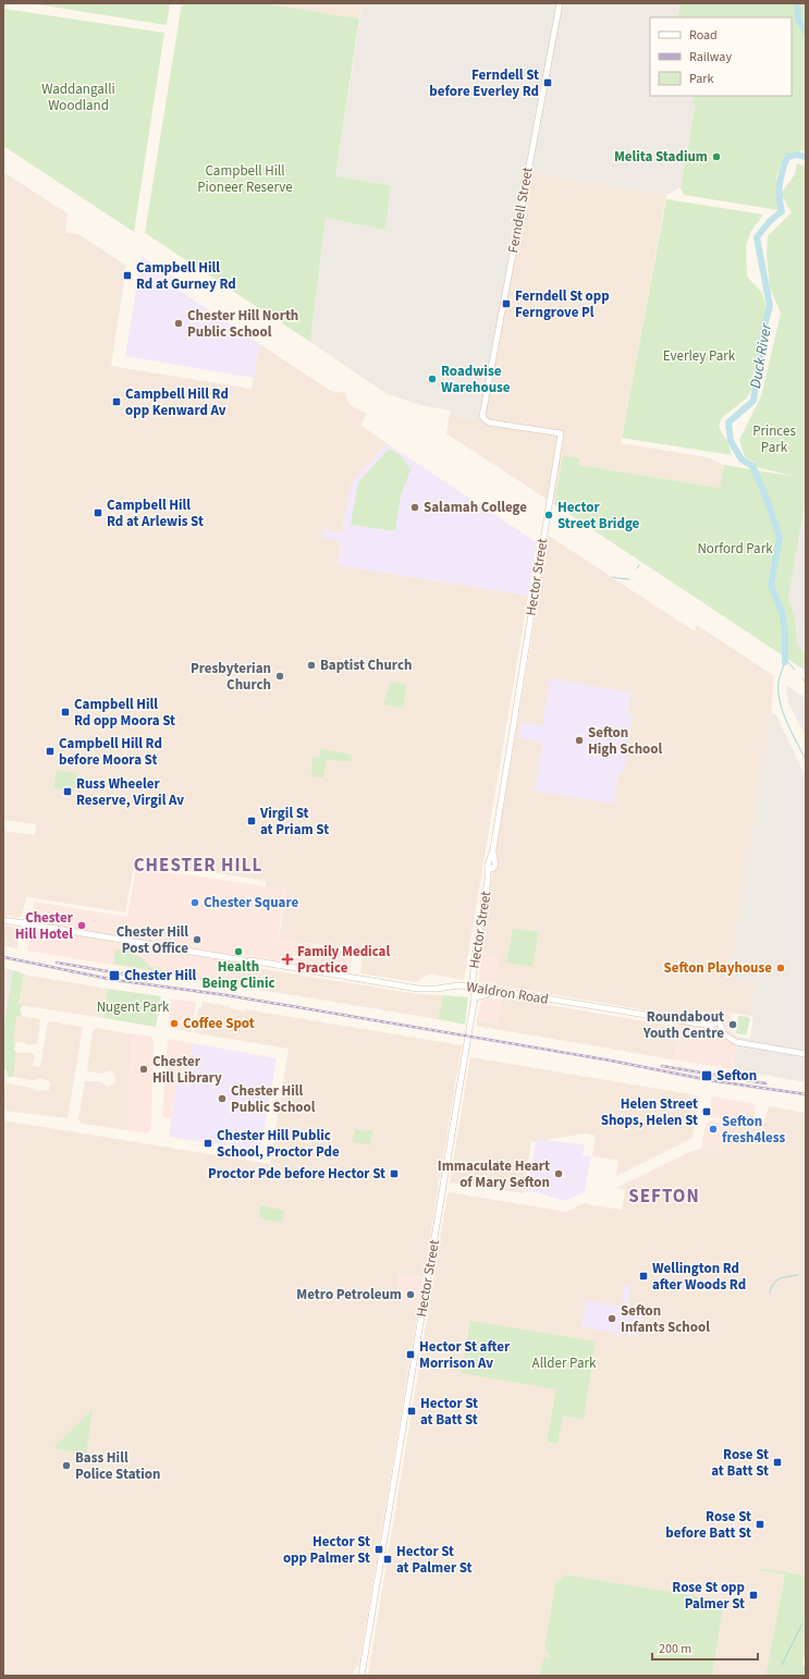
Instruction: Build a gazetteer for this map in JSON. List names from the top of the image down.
{
  "streets": {
    "main road": ["Ferndell Street", "Hector Street", "Waldron Road"]
  },
  "crossings": [
    ["Ferndell Street", "Hector Street"],
    ["Hector Street", "Waldron Road"]
  ],
  "districts": ["CHESTER HILL", "SEFTON"],
  "water": ["Duck River"],
  "parks": [
    "Waddangalli Woodland",
    "Campbell Hill Pioneer Reserve",
    "Everley Park",
    "Princes Park",
    "Norford Park",
    "Nugent Park",
    "Allder Park"
  ],
  "places": {
    "transit": [
      "Ferndell St before Everley Rd",
      "Campbell Hill Rd at Gurney Rd",
      "Ferndell St opp Ferngrove Pl",
      "Campbell Hill Rd opp Kenward Av",
      "Campbell Hill Rd at Arlewis St",
      "Campbell Hill Rd opp Moora St",
      "Campbell Hill Rd before Moora St",
      "Russ Wheeler Reserve, Virgil Av",
      "Virgil St at Priam St",
      "Chester Hill",
      "Sefton",
      "Helen Street Shops, Helen St",
      "Chester Hill Public School, Proctor Pde",
      "Proctor Pde before Hector St",
      "Wellington Rd after Woods Rd",
      "Hector St after Morrison Av",
      "Hector St at Batt St",
      "Rose St at Batt St",
      "Rose St before Batt St",
      "Hector St opp Palmer St",
      "Hector St at Palmer St",
      "Rose St opp Palmer St"
    ],
    "other": [
      "Melita Stadium",
      "Chester Hill North Public School",
      "Roadwise Warehouse",
      "Salamah College",
      "Hector Street Bridge",
      "Baptist Church",
      "Presbyterian Church",
      "Sefton High School",
      "Chester Square",
      "Chester Hill Hotel",
      "Chester Hill Post Office",
      "Health Being Clinic",
      "Sefton Playhouse",
      "Coffee Spot",
      "Roundabout Youth Centre",
      "Chester Hill Library",
      "Chester Hill Public School",
      "Sefton fresh4less",
      "Immaculate Heart of Mary Sefton",
      "Metro Petroleum",
      "Sefton Infants School",
      "Bass Hill Police Station"
    ],
    "health": ["Family Medical Practice"]
  },
  "legend": ["Road", "Railway", "Park"],
  "scale_bar": "200 m"
}
